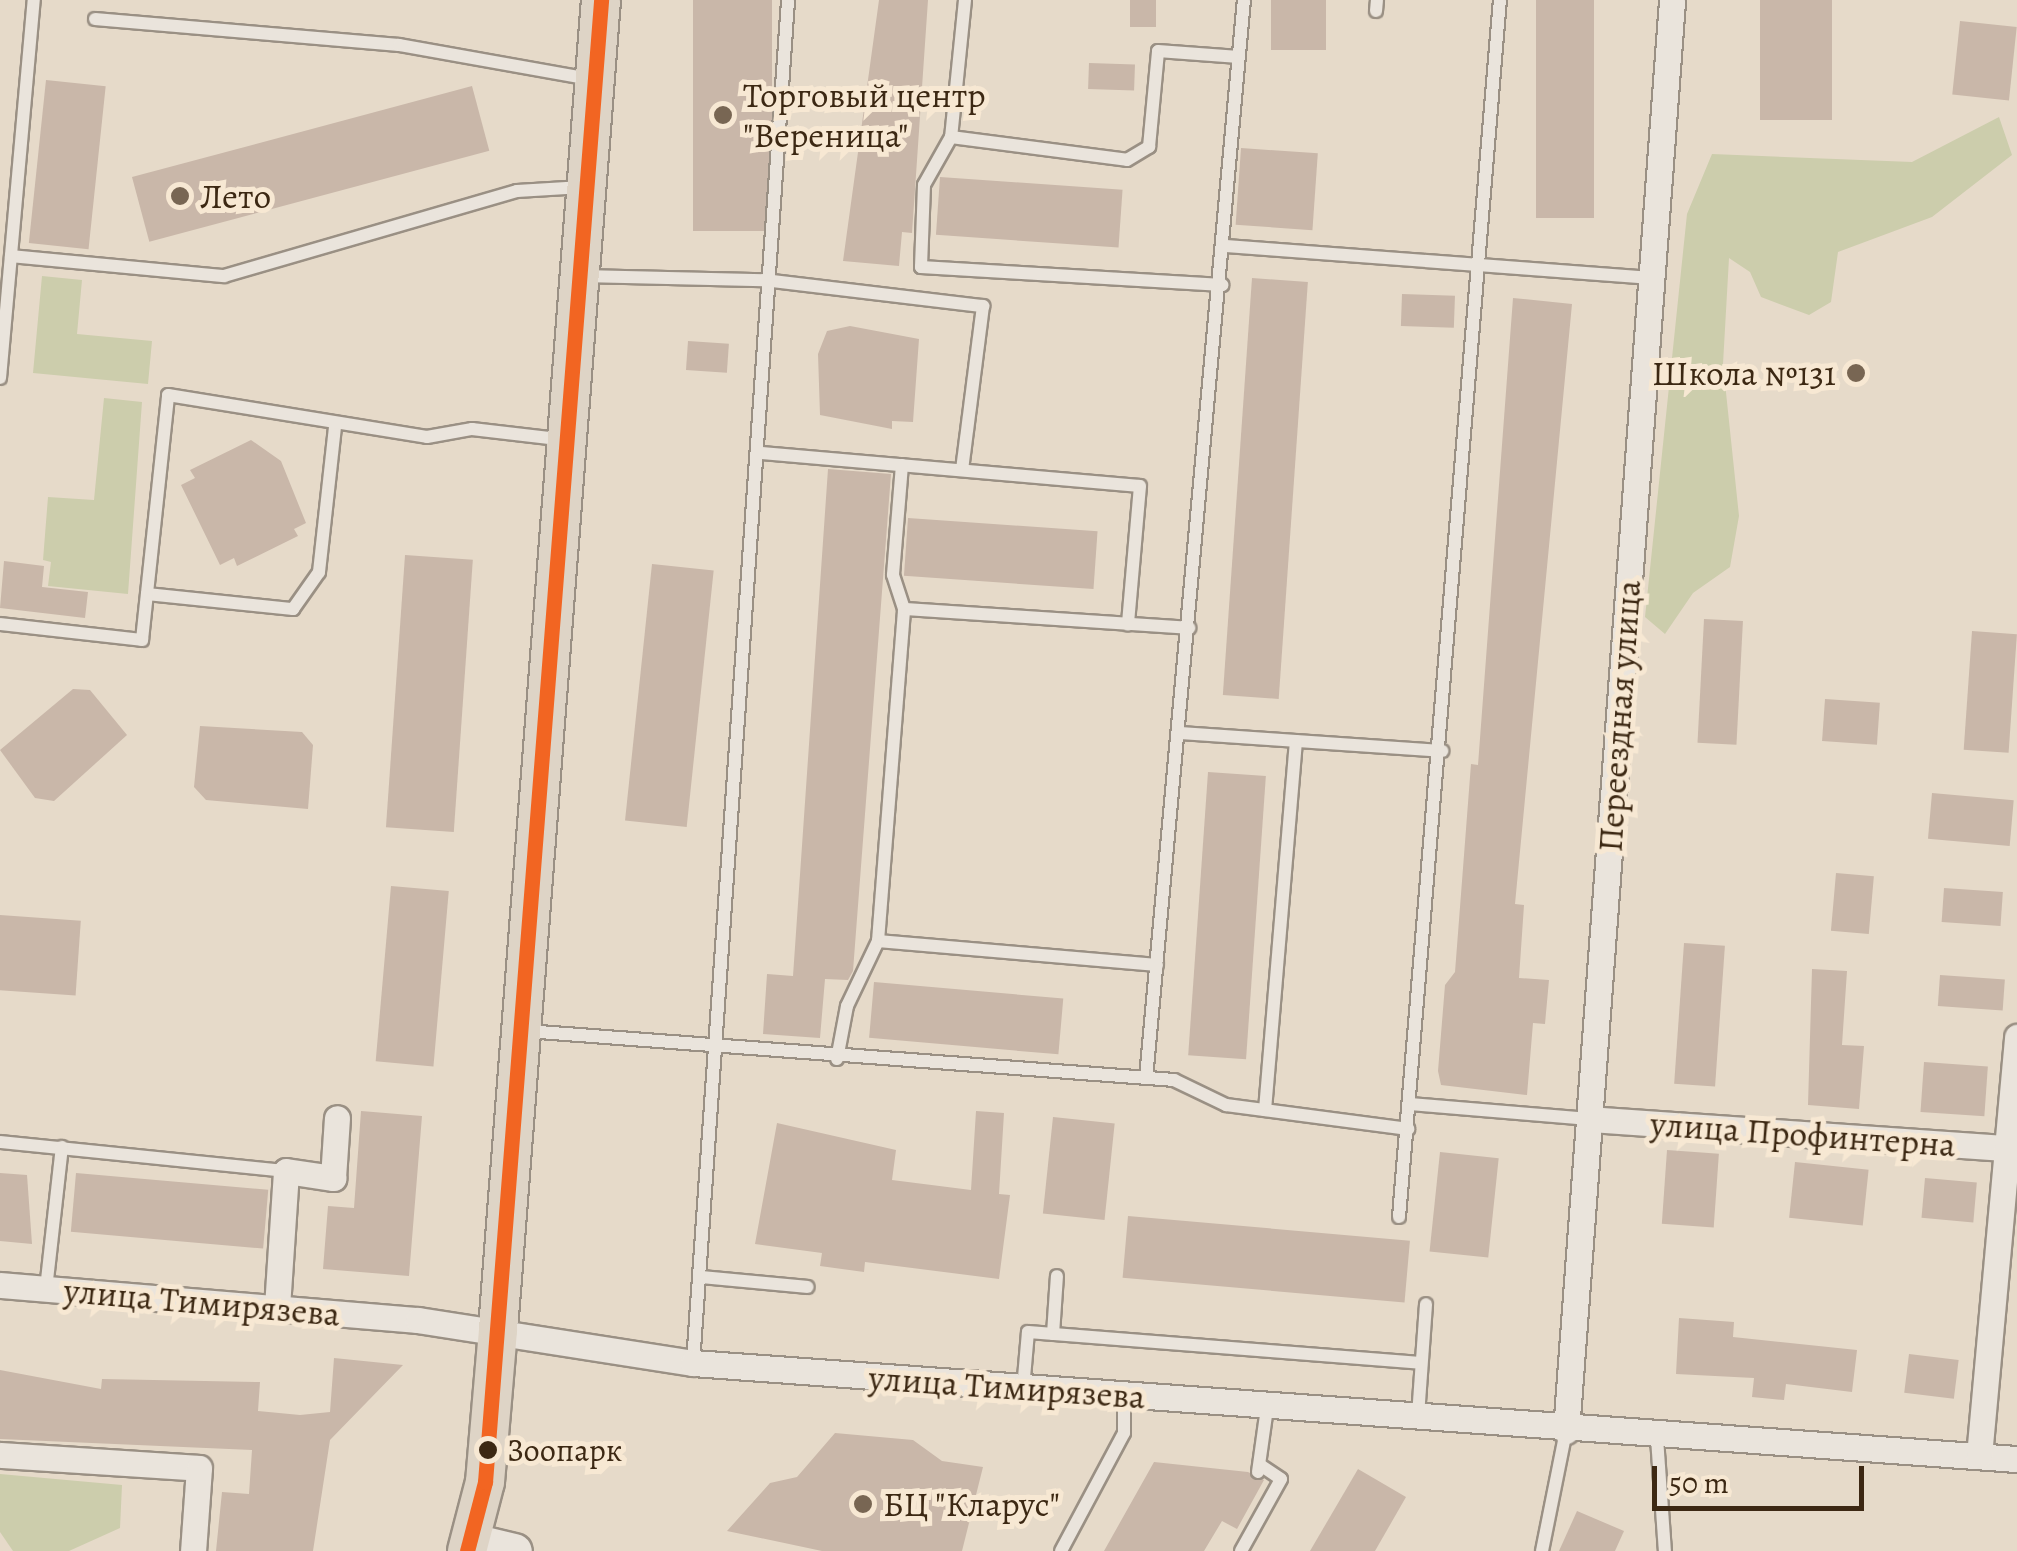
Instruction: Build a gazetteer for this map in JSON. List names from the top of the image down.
{
  "streets": {
    "street": ["Переездная улица", "улица Профинтерна", "улица Тимирязева"]
  },
  "crossings": [
    ["Переездная улица", "улица Профинтерна"],
    ["Переездная улица", "улица Тимирязева"]
  ],
  "places": [
    "Торговый центр \"Вереница\"",
    "Лето",
    "Школа №131",
    "Зоопарк",
    "БЦ \"Кларус\""
  ],
  "scale_bar": "50 m"
}
